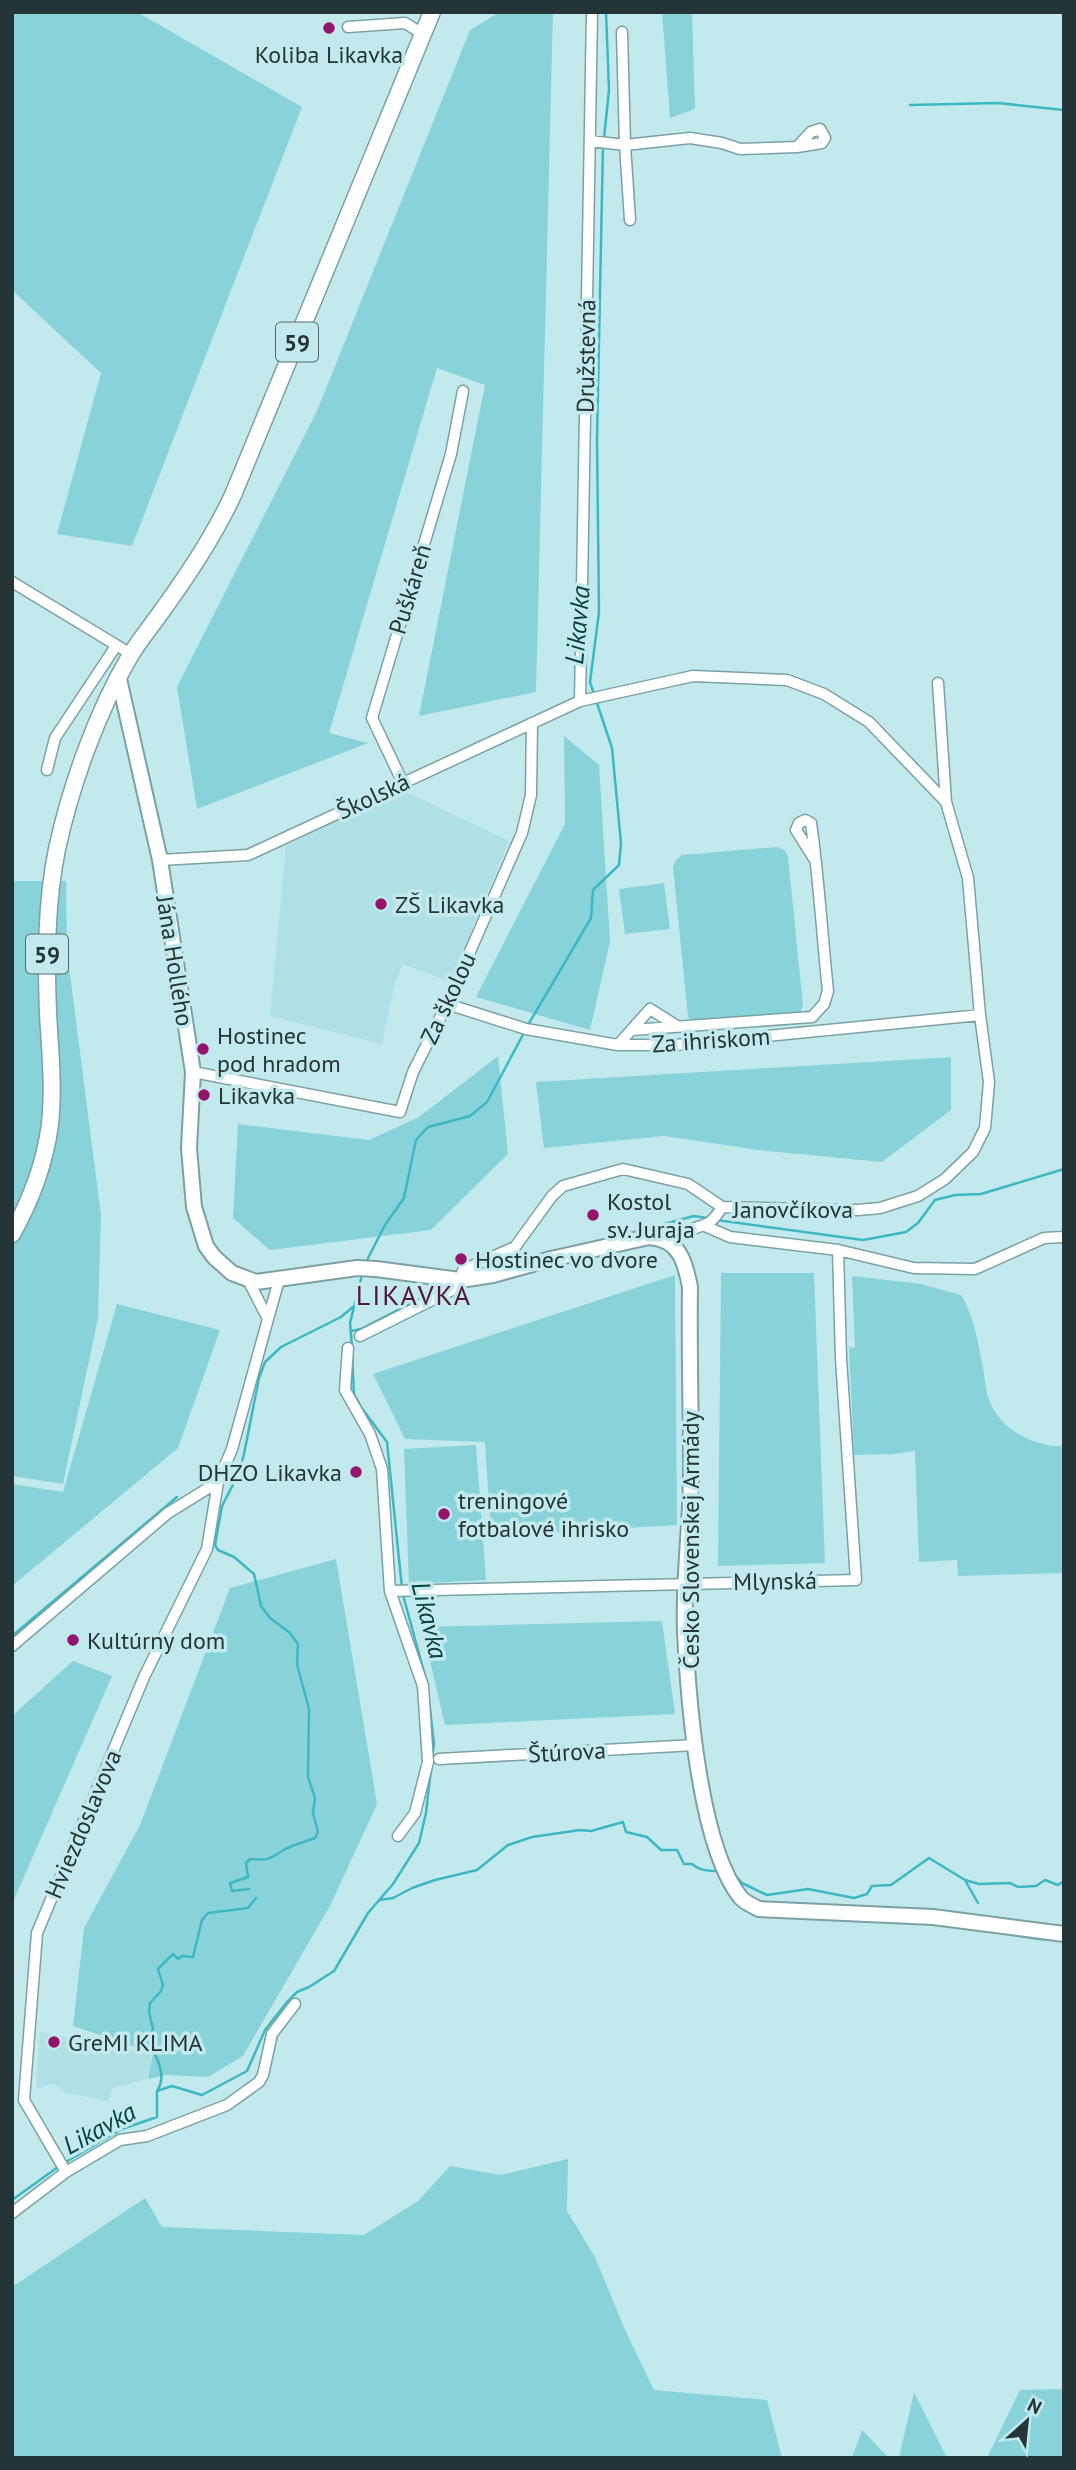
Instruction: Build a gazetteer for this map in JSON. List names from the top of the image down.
{
  "streets": {
    "main road": ["59"],
    "street": [
      "Družstevná",
      "Puškáreň",
      "Školská",
      "Jána Hollého",
      "Za školou",
      "Za ihriskom",
      "Janovčíkova",
      "Česko Slovenskej Armády",
      "Mlynská",
      "Štúrova",
      "Hviezdoslavova"
    ]
  },
  "crossings": [
    ["59", "Jána Hollého"],
    ["Družstevná", "Školská"],
    ["Puškáreň", "Školská"],
    ["Školská", "Jána Hollého"],
    ["Školská", "Za školou"],
    ["Školská", "Janovčíkova"],
    ["Jána Hollého", "Za školou"],
    ["Jána Hollého", "Janovčíkova"],
    ["Za školou", "Za ihriskom"],
    ["Za ihriskom", "Janovčíkova"],
    ["Janovčíkova", "Česko Slovenskej Armády"],
    ["Česko Slovenskej Armády", "Mlynská"],
    ["Česko Slovenskej Armády", "Štúrova"]
  ],
  "districts": ["LIKAVKA"],
  "water": ["Likavka"],
  "places": [
    "Koliba Likavka",
    "ZŠ Likavka",
    "Hostinec pod hradom",
    "Likavka",
    "Kostol sv. Juraja",
    "Hostinec vo dvore",
    "DHZO Likavka",
    "treningové fotbalové ihrisko",
    "Kultúrny dom",
    "GreMI KLIMA"
  ],
  "north": "top right"
}
